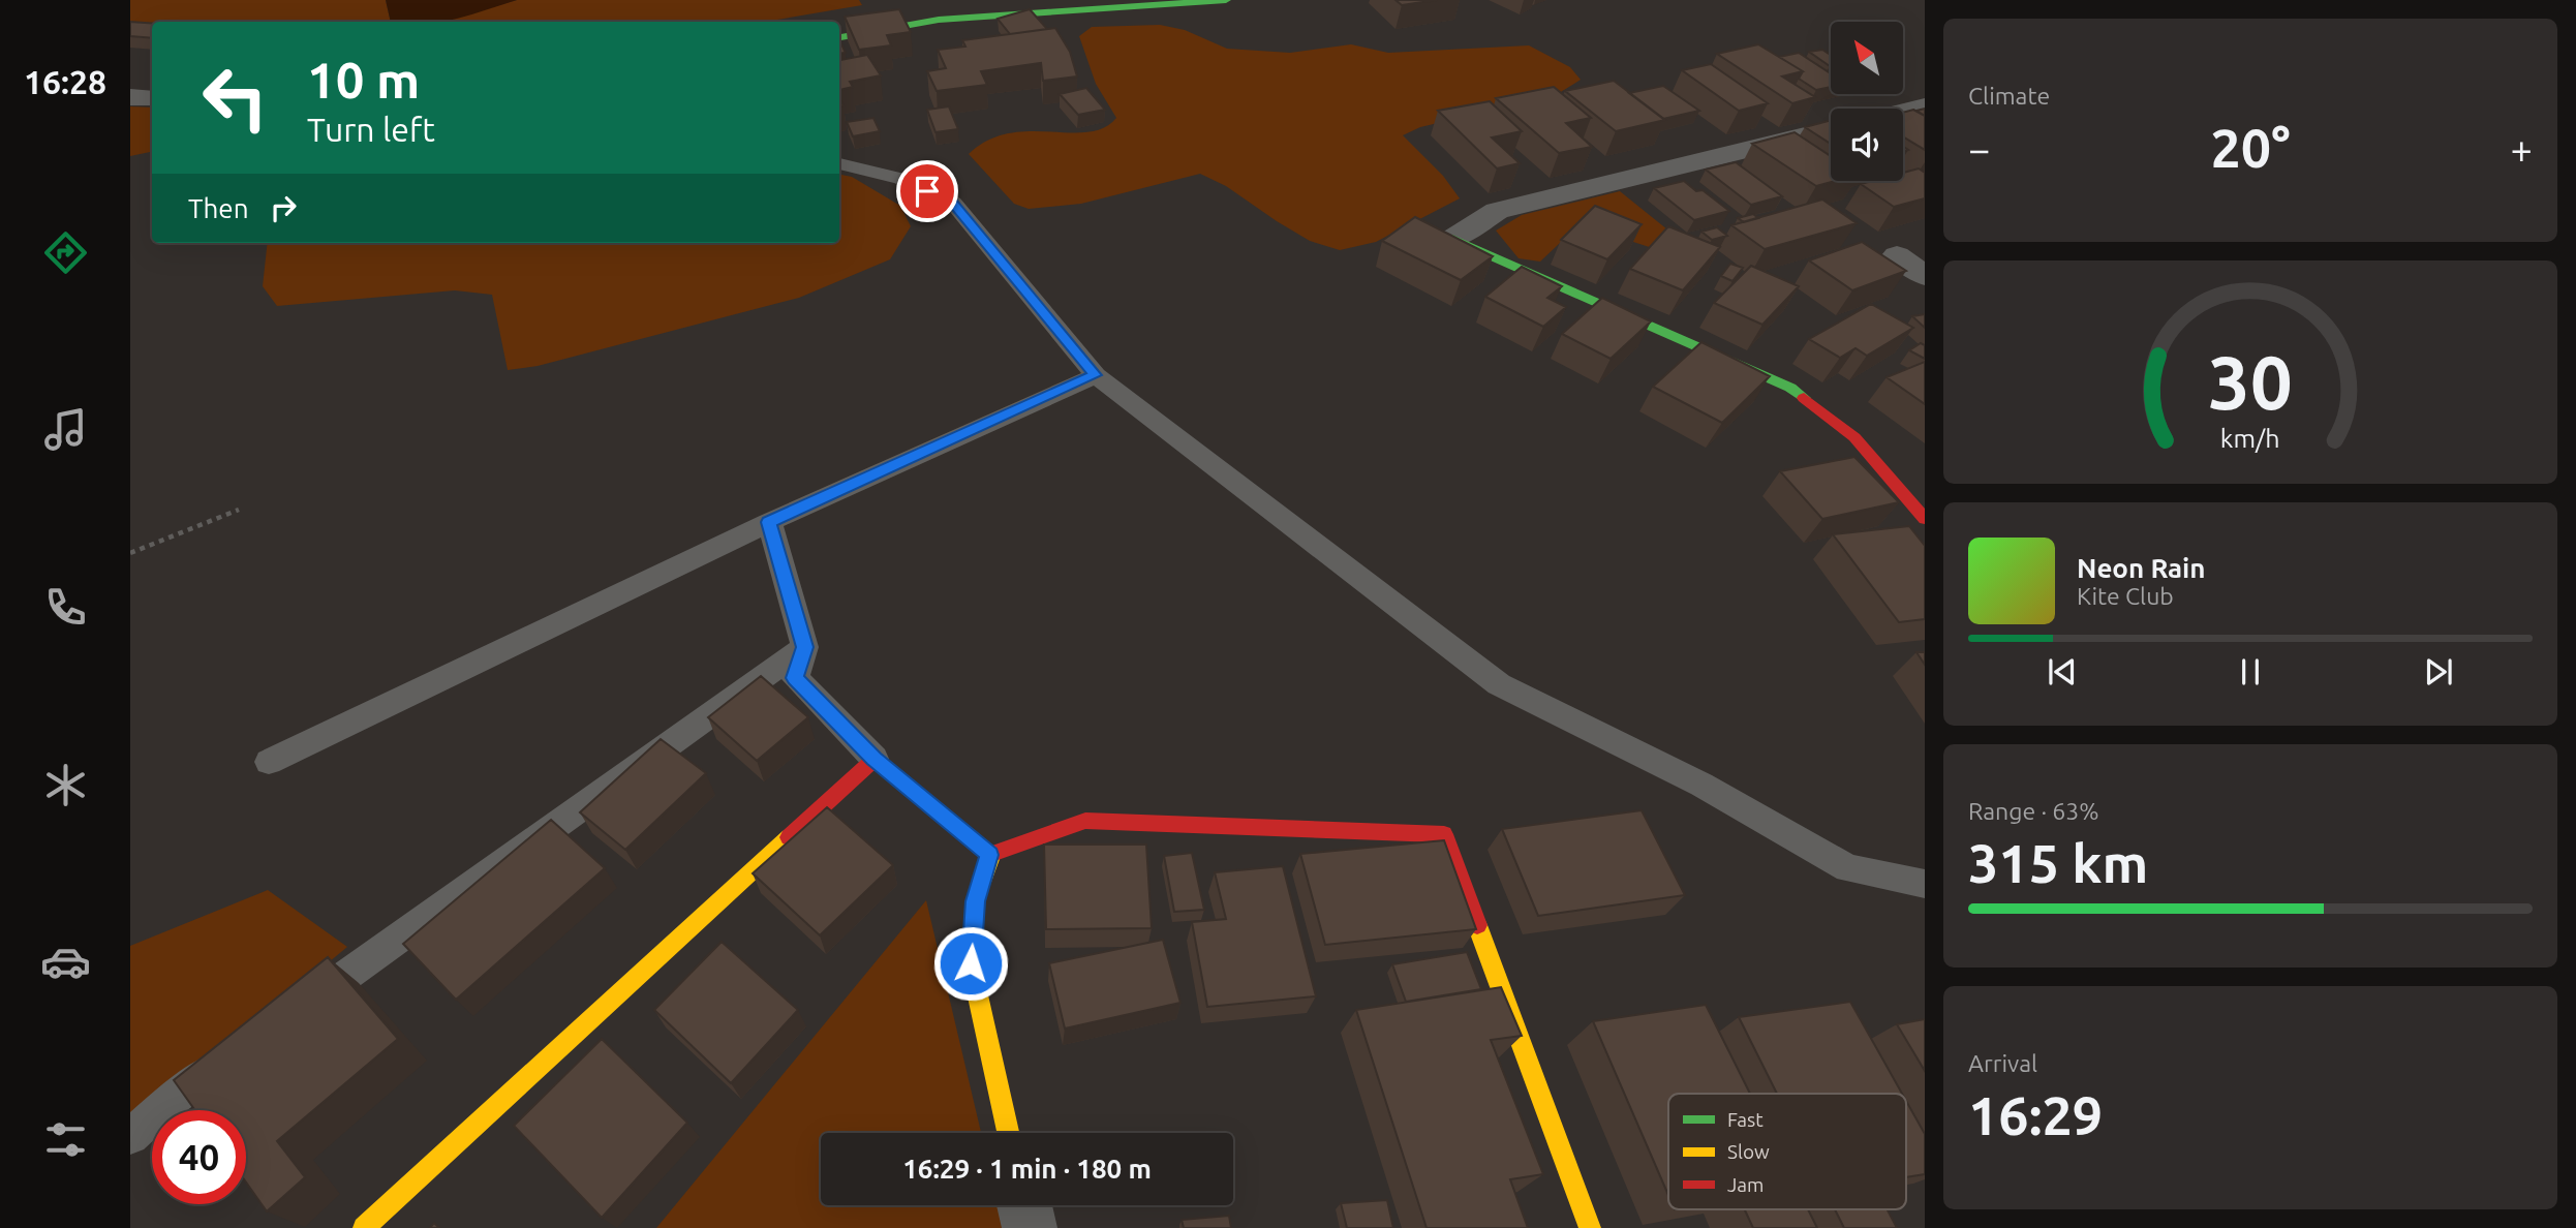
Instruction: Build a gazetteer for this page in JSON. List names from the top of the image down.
{
  "legend": ["Fast", "Slow", "Jam"],
  "north": "top left",
  "page": {
    "tabs": "16:28",
    "tile": [
      "Climate",
      ["Range · 63%", "315 km"],
      ["Arrival", "16:29"]
    ],
    "turn": ["10 m", "Turn left"],
    "heat": ["−", "20°", "+"],
    "then": "Then",
    "song": ["Neon Rain", "Kite Club"],
    "limit": "40",
    "trip": "16:29 · 1 min · 180 m",
    "gauge": ["30", "km/h"]
  }
}
